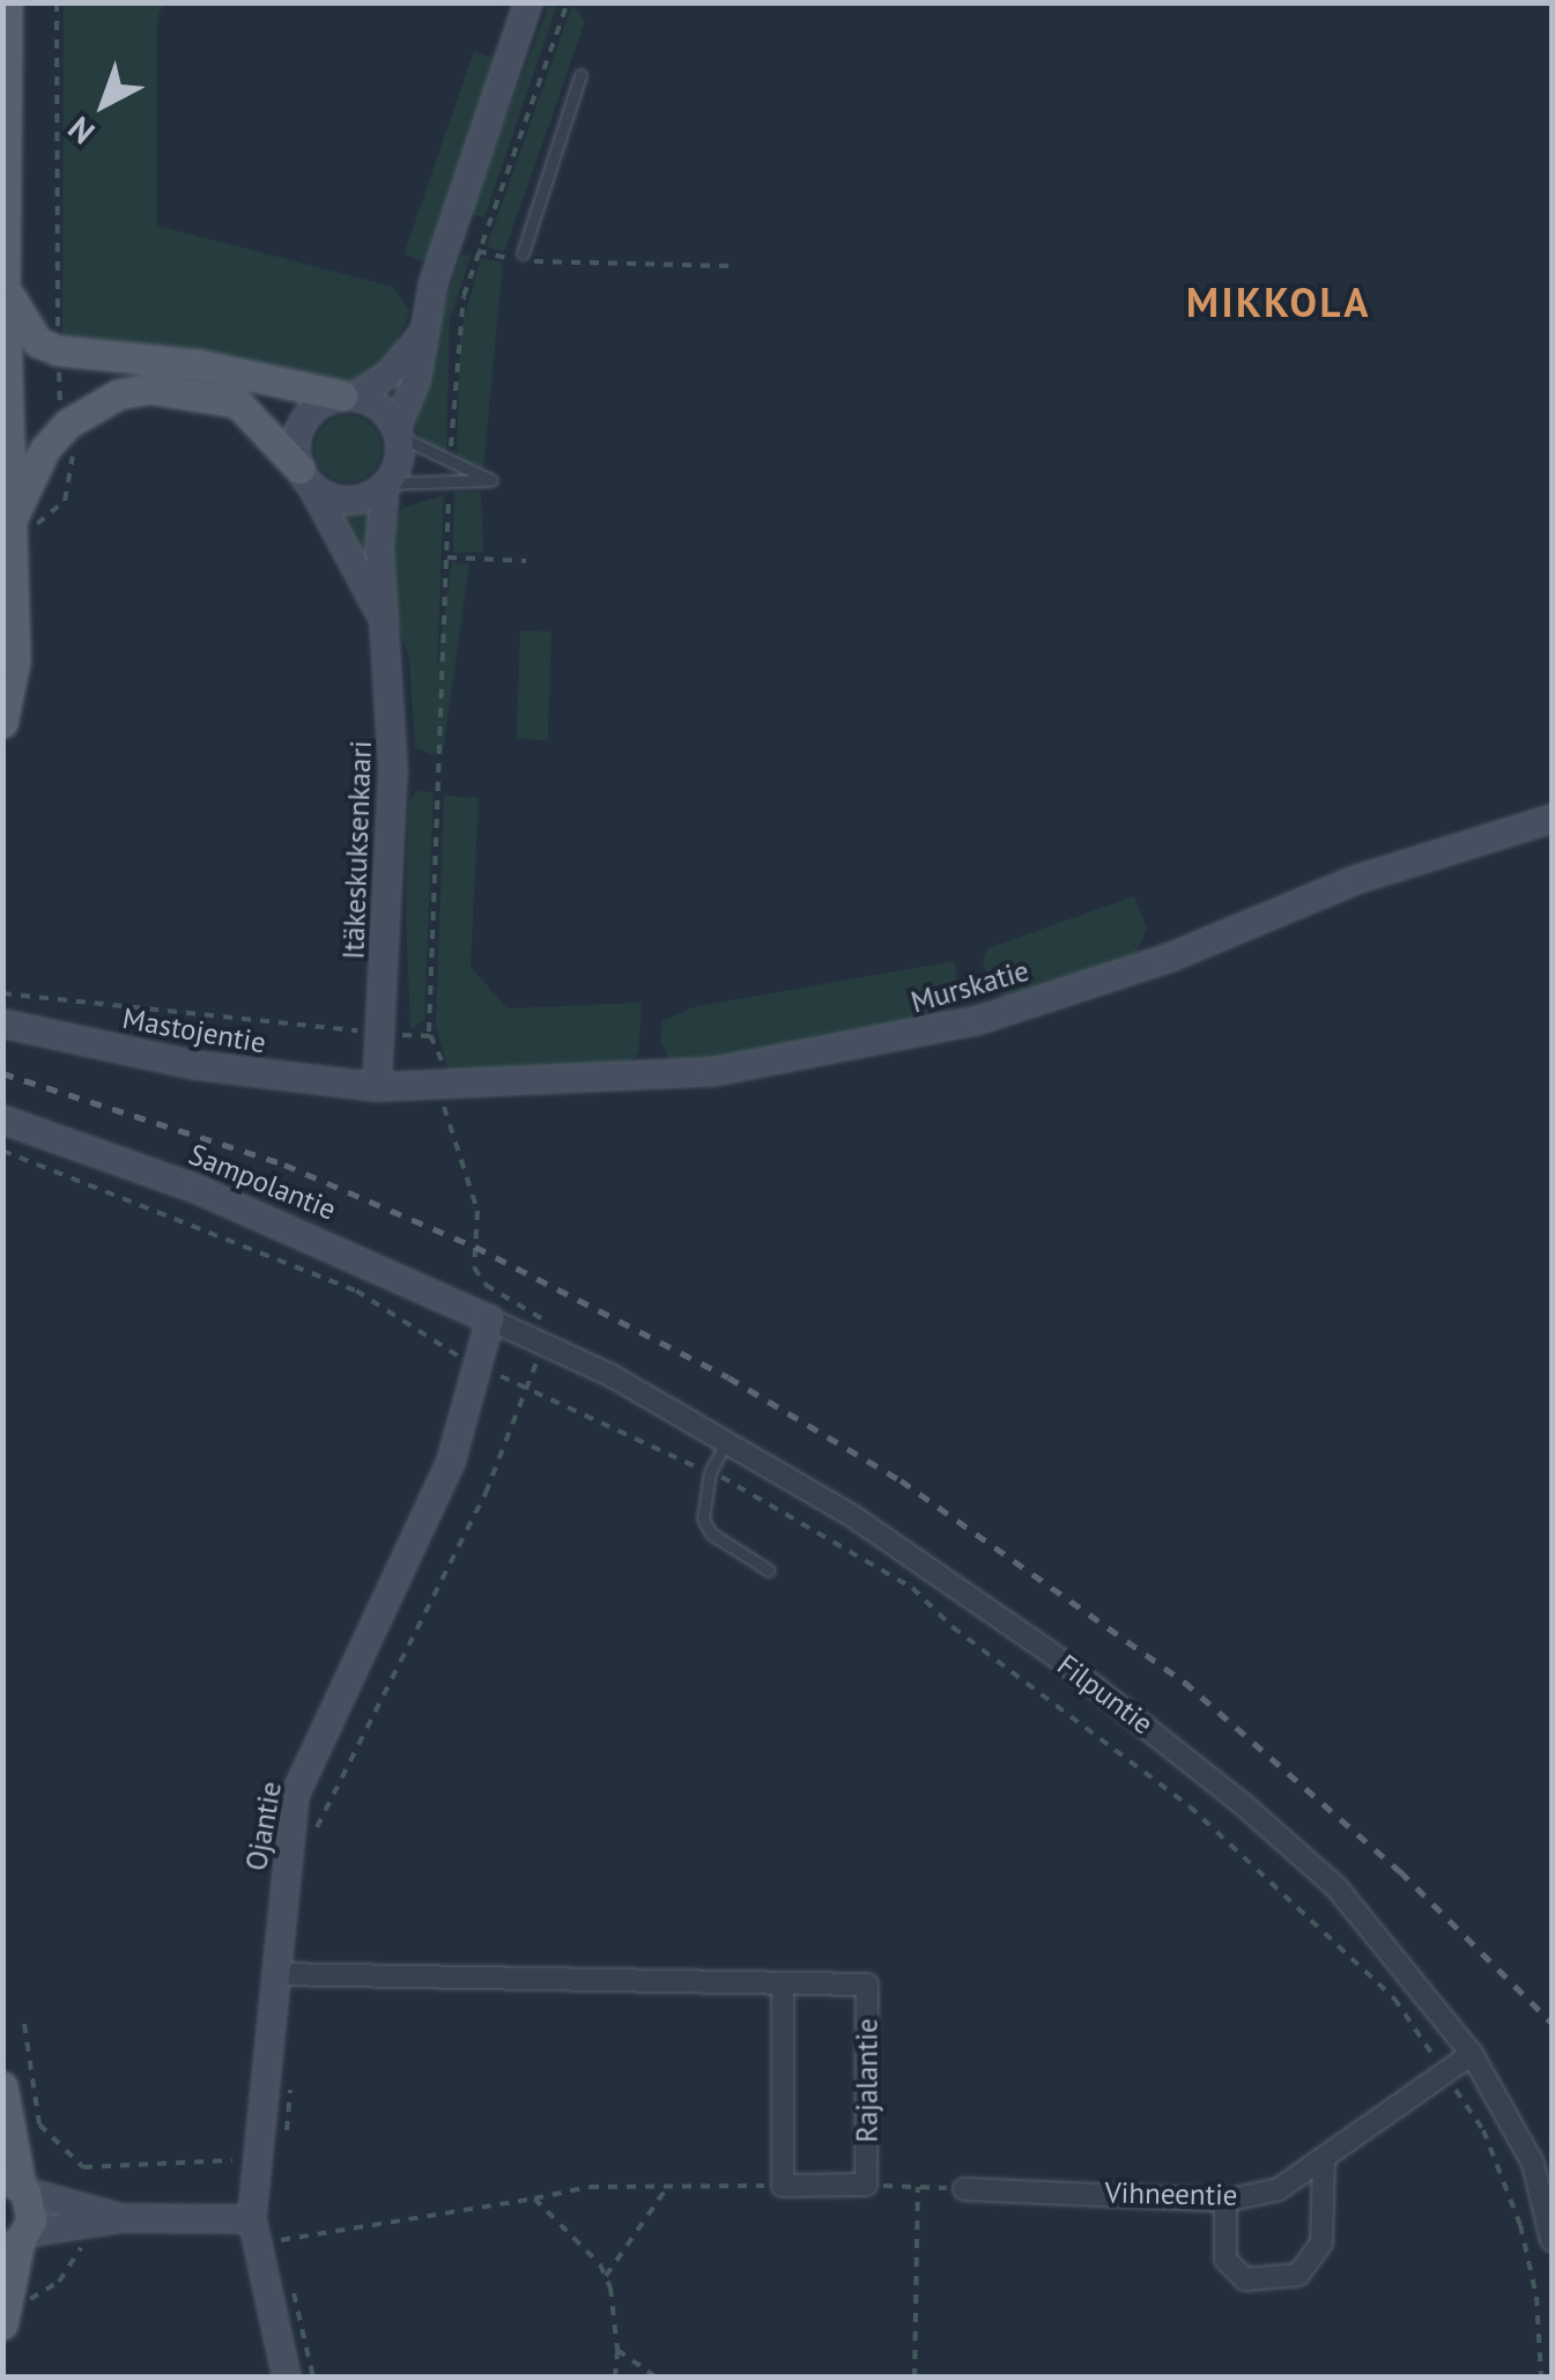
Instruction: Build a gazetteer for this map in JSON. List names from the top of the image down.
{
  "streets": {
    "street": [
      "Itäkeskuksenkaari",
      "Murskatie",
      "Mastojentie",
      "Sampolantie",
      "Filpuntie",
      "Ojantie",
      "Rajalantie",
      "Vihneentie"
    ]
  },
  "crossings": [
    ["Itäkeskuksenkaari", "Murskatie"],
    ["Itäkeskuksenkaari", "Mastojentie"],
    ["Murskatie", "Mastojentie"],
    ["Sampolantie", "Filpuntie"],
    ["Sampolantie", "Ojantie"],
    ["Filpuntie", "Ojantie"],
    ["Filpuntie", "Vihneentie"],
    ["Ojantie", "Rajalantie"]
  ],
  "districts": ["MIKKOLA"],
  "north": "bottom left"
}
